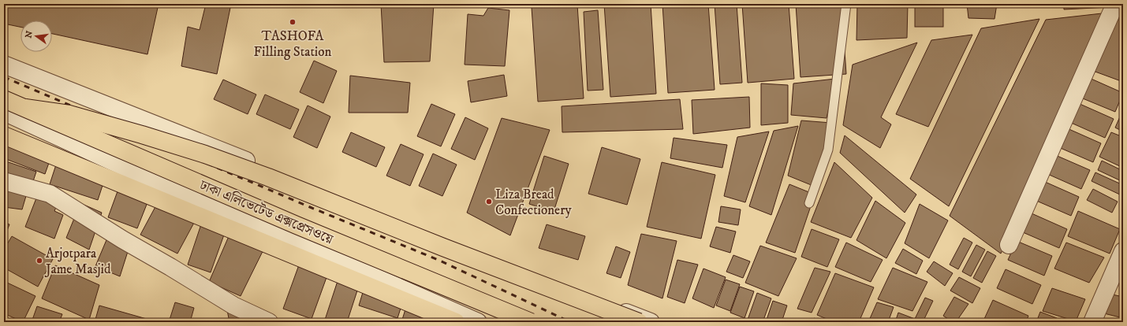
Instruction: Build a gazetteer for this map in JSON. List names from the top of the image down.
{
  "streets": {
    "highway": ["ঢাকা এলিভেটেড এক্সপ্রেসওয়ে"]
  },
  "places": ["TASHOFA Filling Station", "Liza Bread Confectionery", "Arjotpara Jame Masjid"],
  "north": "left"
}
